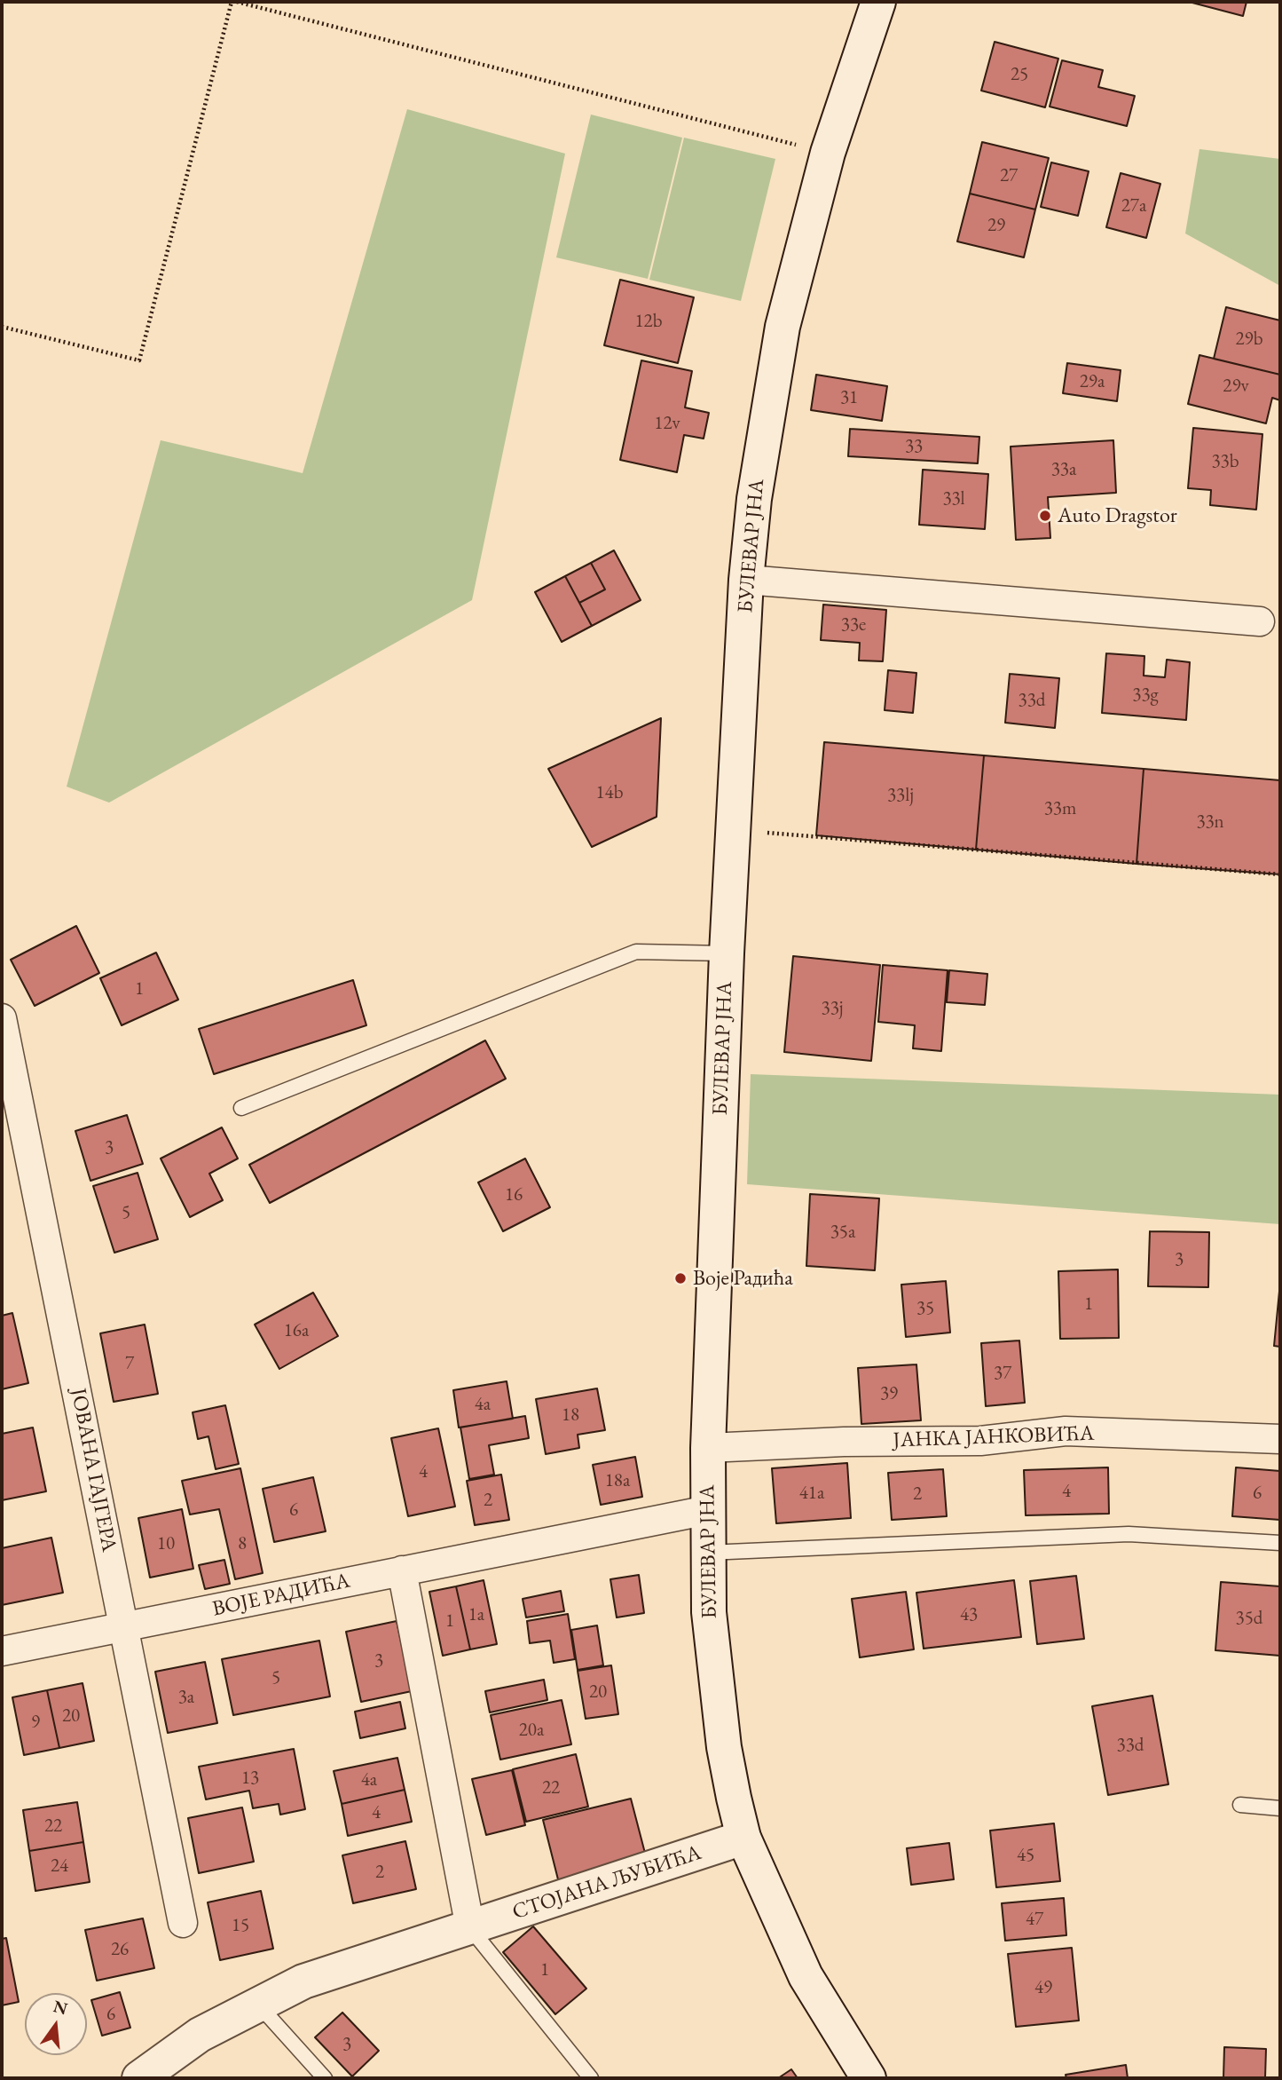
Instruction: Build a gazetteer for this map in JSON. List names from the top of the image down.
{
  "streets": {
    "main road": ["БУЛЕВАР ЈНА", "СТОЈАНА ЉУБИЋА"],
    "street": ["ЈАНКА ЈАНКОВИЋА", "ЈОВАНА ГАЈГЕРА", "ВОЈЕ РАДИЋА"]
  },
  "crossings": [
    ["БУЛЕВАР ЈНА", "ЈАНКА ЈАНКОВИЋА"],
    ["БУЛЕВАР ЈНА", "ВОЈЕ РАДИЋА"],
    ["БУЛЕВАР ЈНА", "СТОЈАНА ЉУБИЋА"],
    ["ЈОВАНА ГАЈГЕРА", "ВОЈЕ РАДИЋА"]
  ],
  "places": ["Auto Dragstor", "Воје Радића"],
  "house_numbers": [
    "25",
    "27",
    "27a",
    "29",
    "12b",
    "29b",
    "29a",
    "29v",
    "31",
    "12v",
    "33",
    "33b",
    "33a",
    "33l",
    "33e",
    "33g",
    "33d",
    "14b",
    "33lj",
    "33m",
    "33n",
    "1",
    "33j",
    "3",
    "16",
    "5",
    "35a",
    "3",
    "1",
    "35",
    "16a",
    "7",
    "37",
    "39",
    "4a",
    "18",
    "4",
    "18a",
    "4",
    "41a",
    "6",
    "2",
    "2",
    "6",
    "10",
    "8",
    "1a",
    "43",
    "35d",
    "1",
    "3",
    "5",
    "20",
    "3a",
    "20",
    "9",
    "20a",
    "33d",
    "13",
    "4a",
    "22",
    "4",
    "22",
    "45",
    "24",
    "2",
    "47",
    "15",
    "26",
    "1",
    "49",
    "6",
    "3"
  ],
  "north": "top"
}
